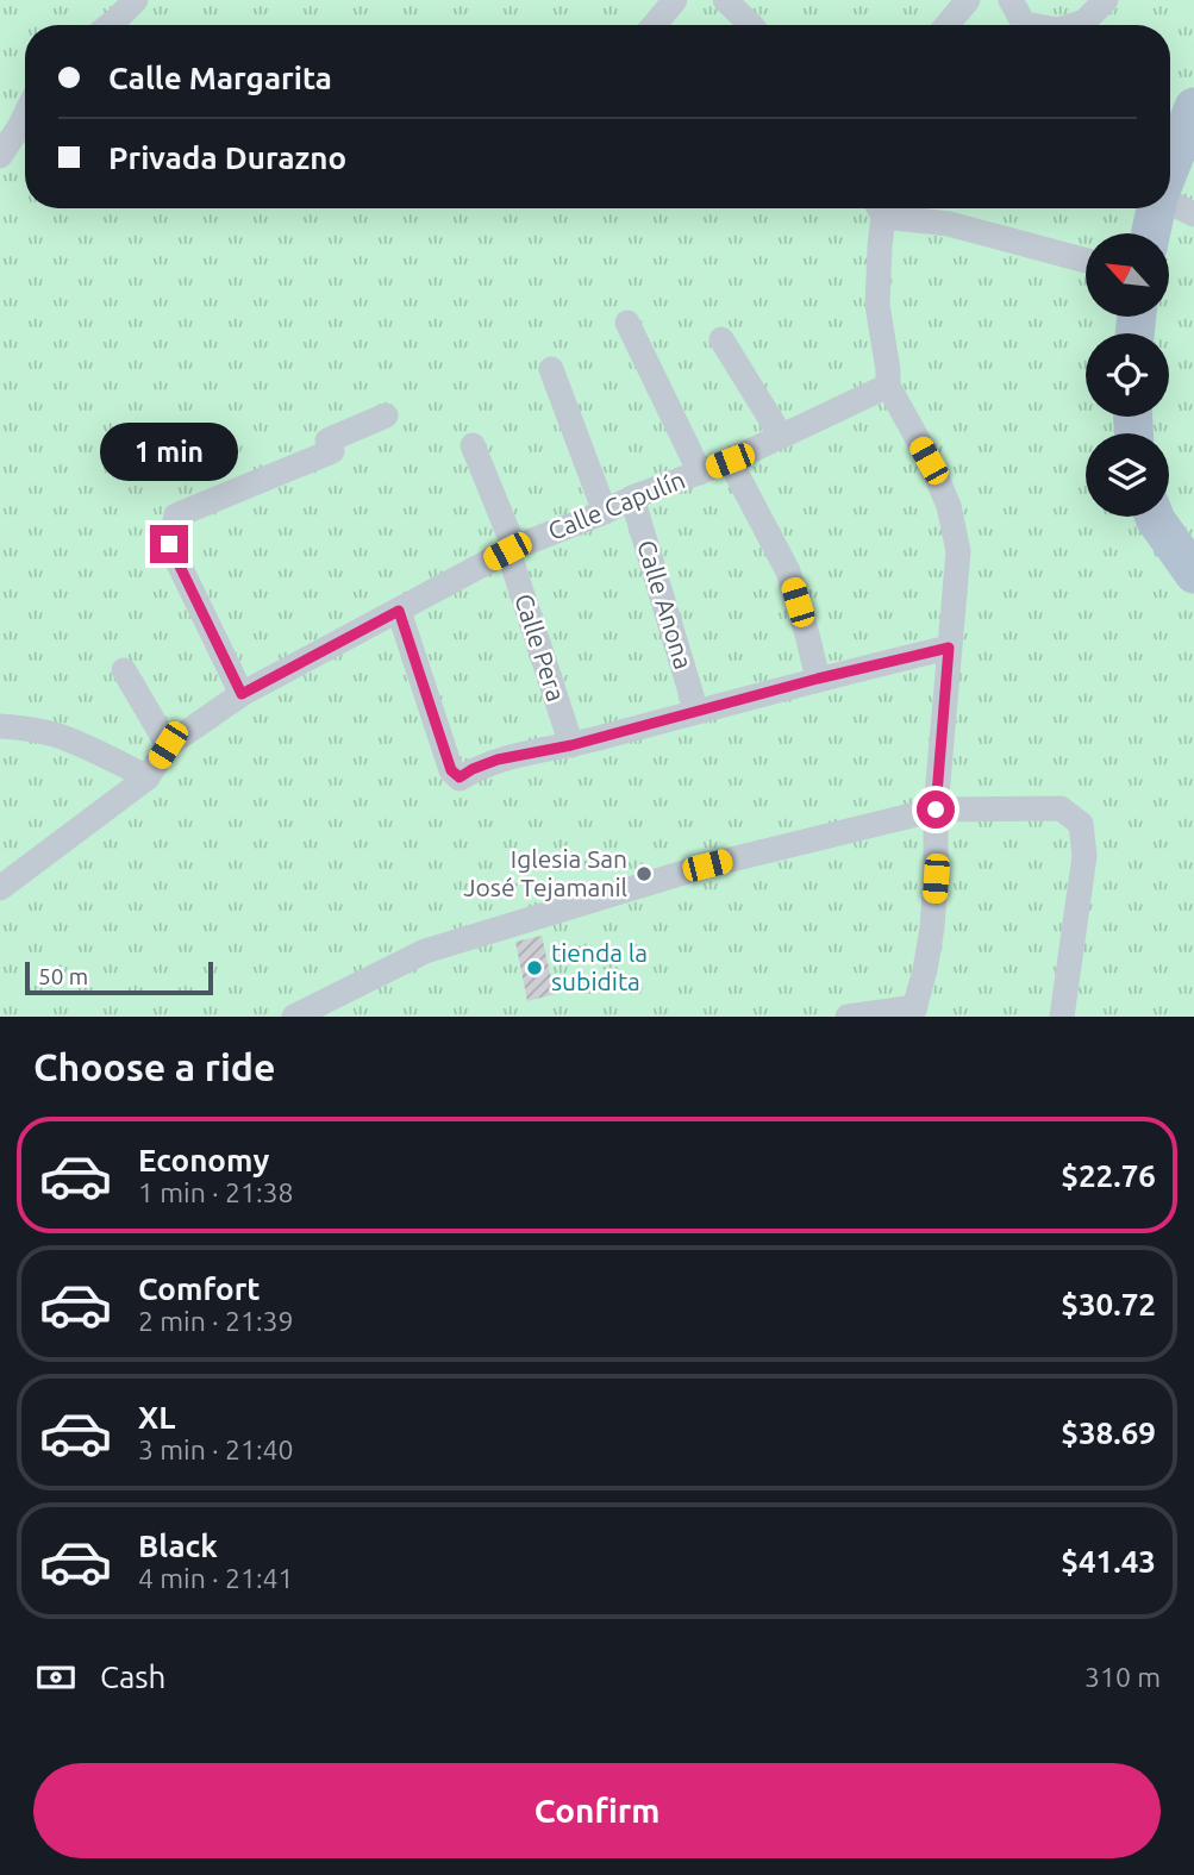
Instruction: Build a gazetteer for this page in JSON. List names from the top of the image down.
{
  "streets": {
    "street": ["Calle Capulín", "Calle Anona", "Calle Pera"]
  },
  "crossings": [
    ["Calle Capulín", "Calle Anona"],
    ["Calle Capulín", "Calle Pera"]
  ],
  "places": ["Iglesia San José Tejamanil", "tienda la subidita"],
  "scale_bar": "50 m",
  "north": "top left",
  "page": {
    "banner": ["Calle Margarita", "Privada Durazno"],
    "bubble": "1 min",
    "scale": "50 m",
    "heading": "Choose a ride",
    "list": [
      {
        "name": "Economy",
        "note": "1 min · 21:38",
        "value": "$22.76"
      },
      {
        "name": "Comfort",
        "note": "2 min · 21:39",
        "value": "$30.72"
      },
      {
        "name": "XL",
        "note": "3 min · 21:40",
        "value": "$38.69"
      },
      {
        "name": "Black",
        "note": "4 min · 21:41",
        "value": "$41.43"
      }
    ],
    "pay": ["Cash", "310 m"],
    "buttons": "Confirm"
  }
}
